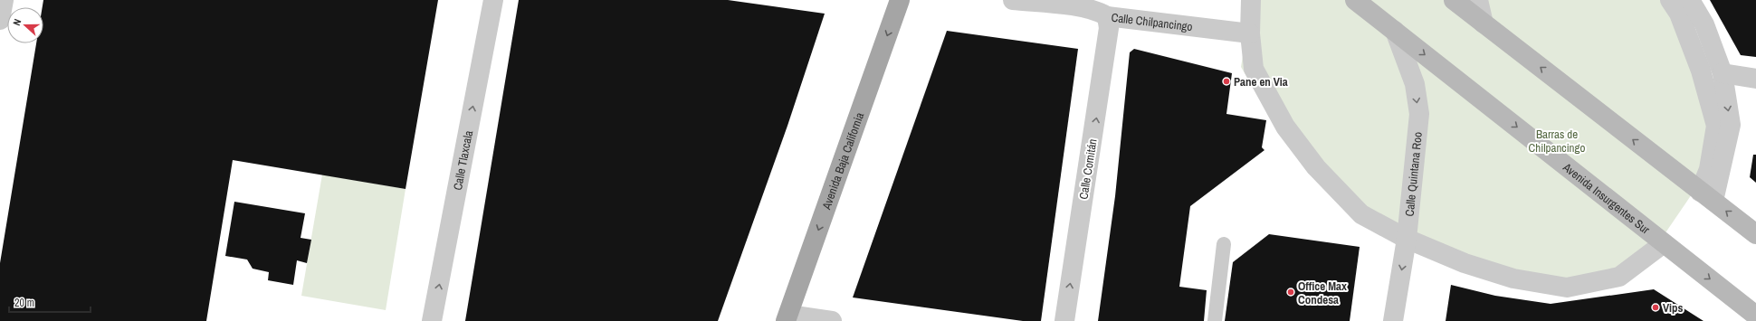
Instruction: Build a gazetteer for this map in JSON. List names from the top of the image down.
{
  "streets": {
    "main road": ["Avenida Baja California", "Avenida Insurgentes Sur"],
    "street": [
      "Calle Chilpancingo",
      "Calle Tlaxcala",
      "Calle Comitán",
      "Calle Quintana Roo"
    ]
  },
  "crossings": [
    ["Calle Chilpancingo", "Calle Comitán"],
    ["Calle Quintana Roo", "Avenida Insurgentes Sur"]
  ],
  "one_way": [
    "Calle Tlaxcala",
    "Avenida Baja California",
    "Calle Comitán",
    "Calle Quintana Roo"
  ],
  "parks": ["Barras de Chilpancingo"],
  "places": ["Pane en Via", "Office Max Condesa", "Vips"],
  "scale_bar": "20 m",
  "north": "left"
}
